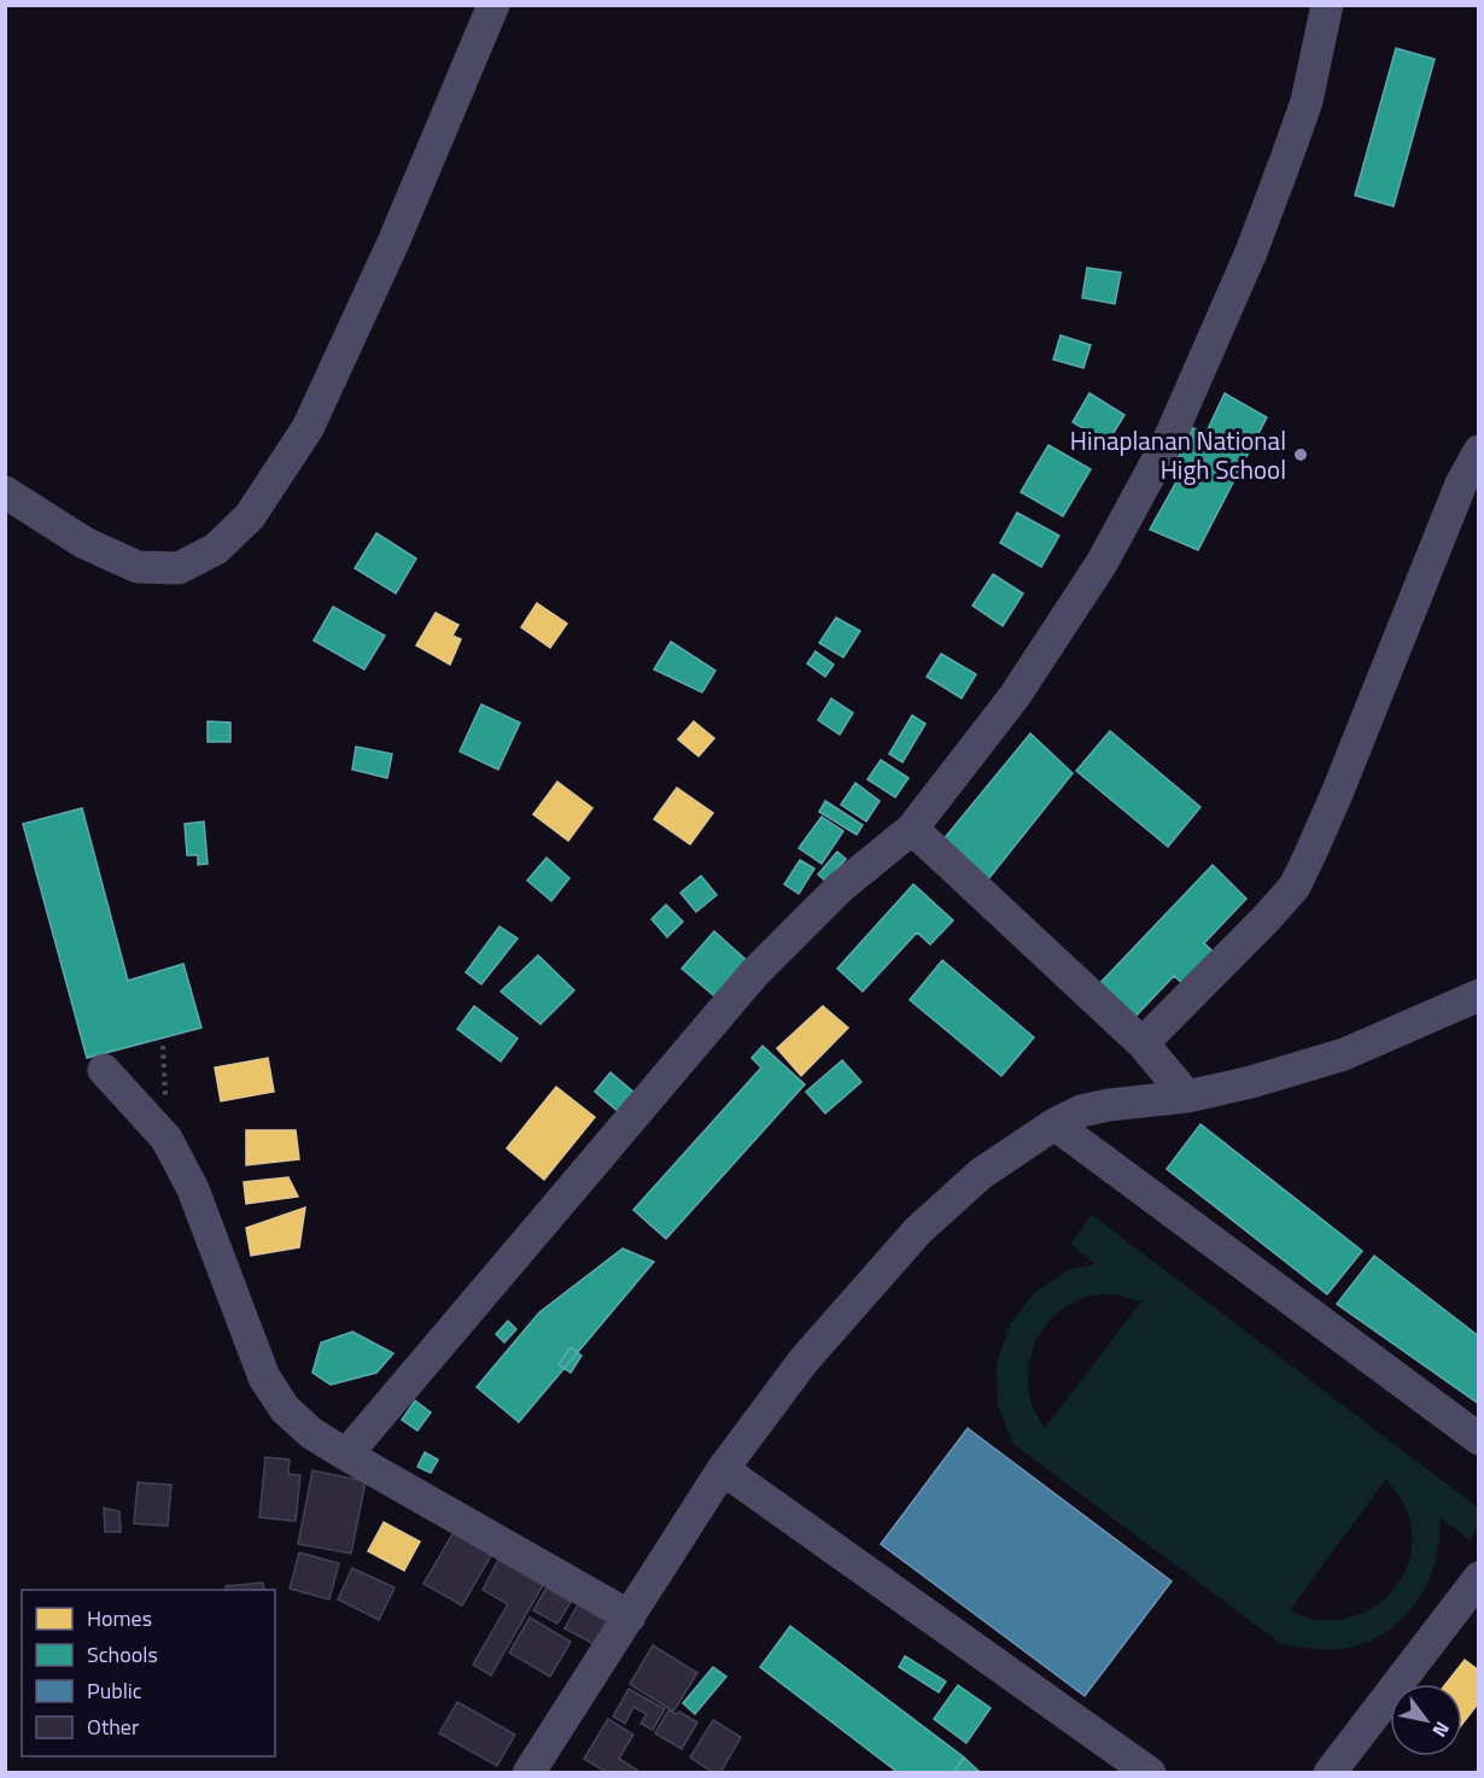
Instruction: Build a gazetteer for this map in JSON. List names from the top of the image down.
{
  "places": ["Hinaplanan National High School"],
  "legend": [
    "Homes",
    "Schools",
    "Public",
    "Other"
  ],
  "north": "bottom right"
}
